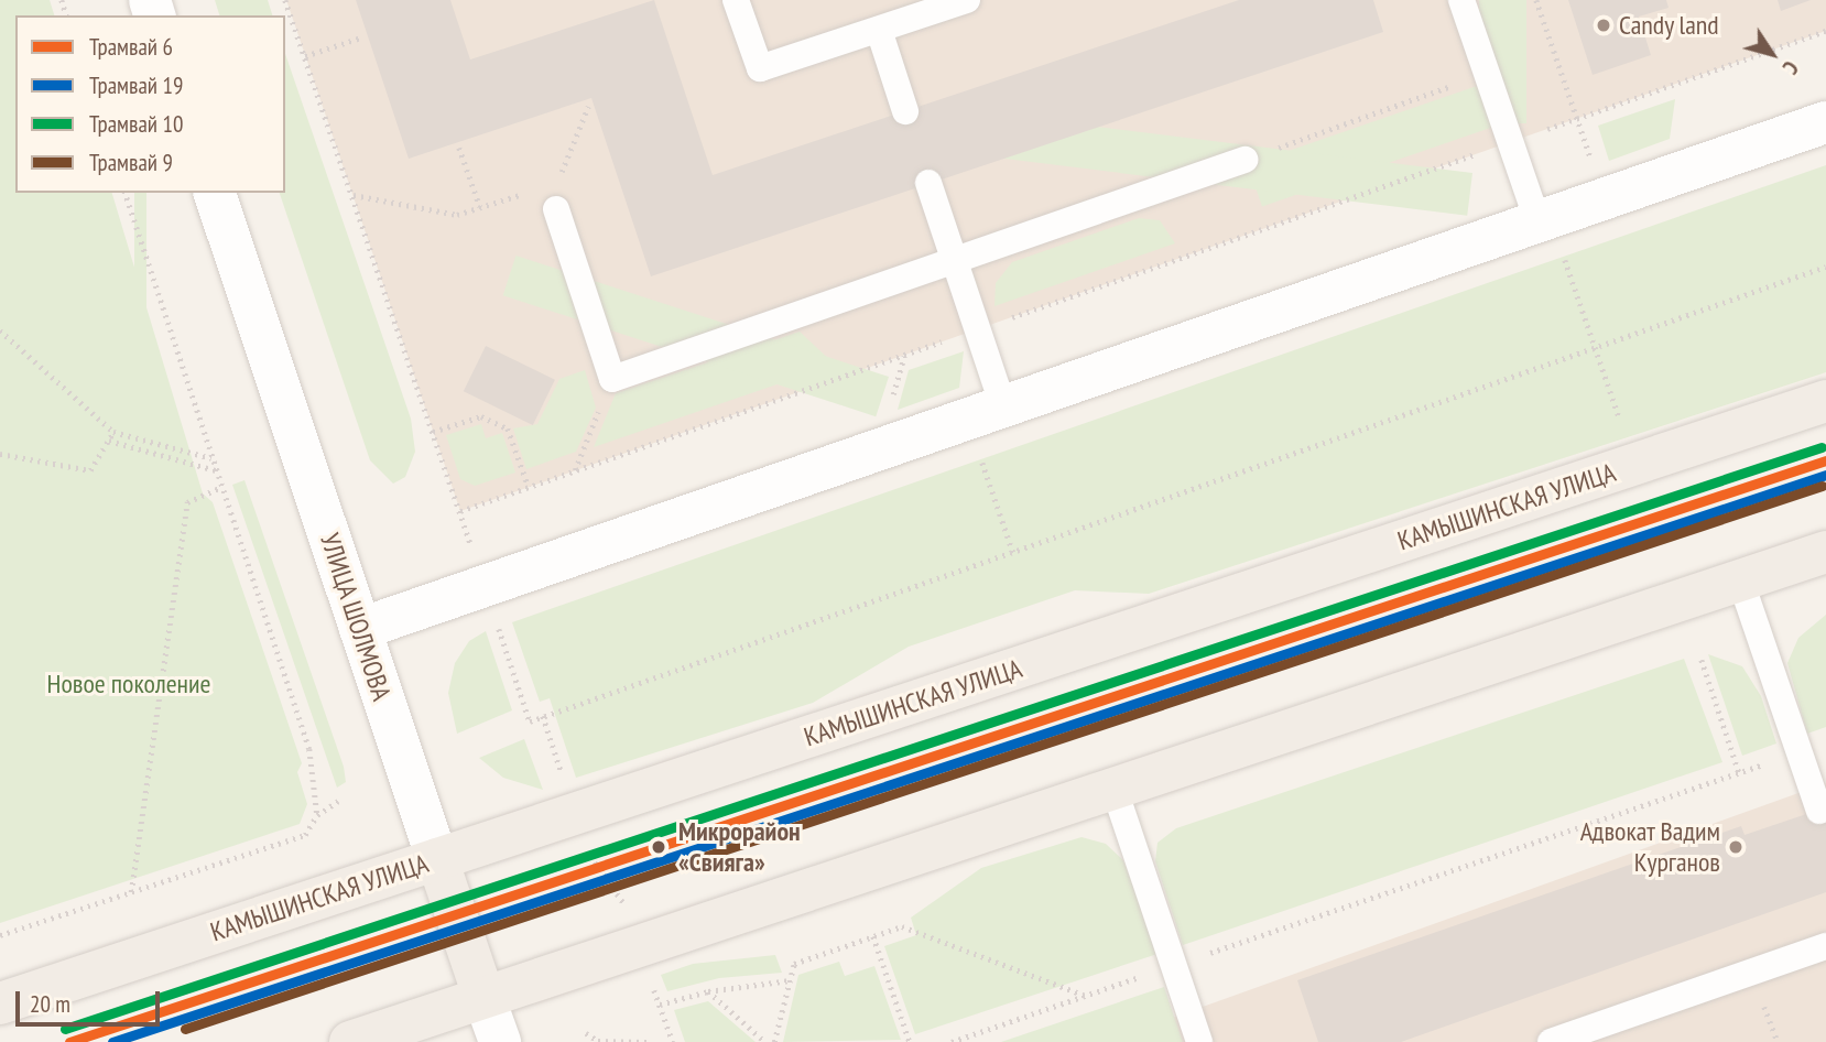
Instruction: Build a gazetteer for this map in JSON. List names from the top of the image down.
{
  "streets": {
    "main road": ["КАМЫШИНСКАЯ УЛИЦА", "УЛИЦА ШОЛМОВА"]
  },
  "crossings": [
    ["КАМЫШИНСКАЯ УЛИЦА", "УЛИЦА ШОЛМОВА"]
  ],
  "parks": ["Новое поколение"],
  "places": ["Candy land", "Микрорайон «Свияга»", "Адвокат Вадим Курганов"],
  "lines": [
    "tram line 10",
    "tram line 6",
    "tram line 19",
    "tram line 9"
  ],
  "legend": [
    "Трамвай 6",
    "Трамвай 19",
    "Трамвай 10",
    "Трамвай 9"
  ],
  "scale_bar": "20 m",
  "north": "bottom right"
}
